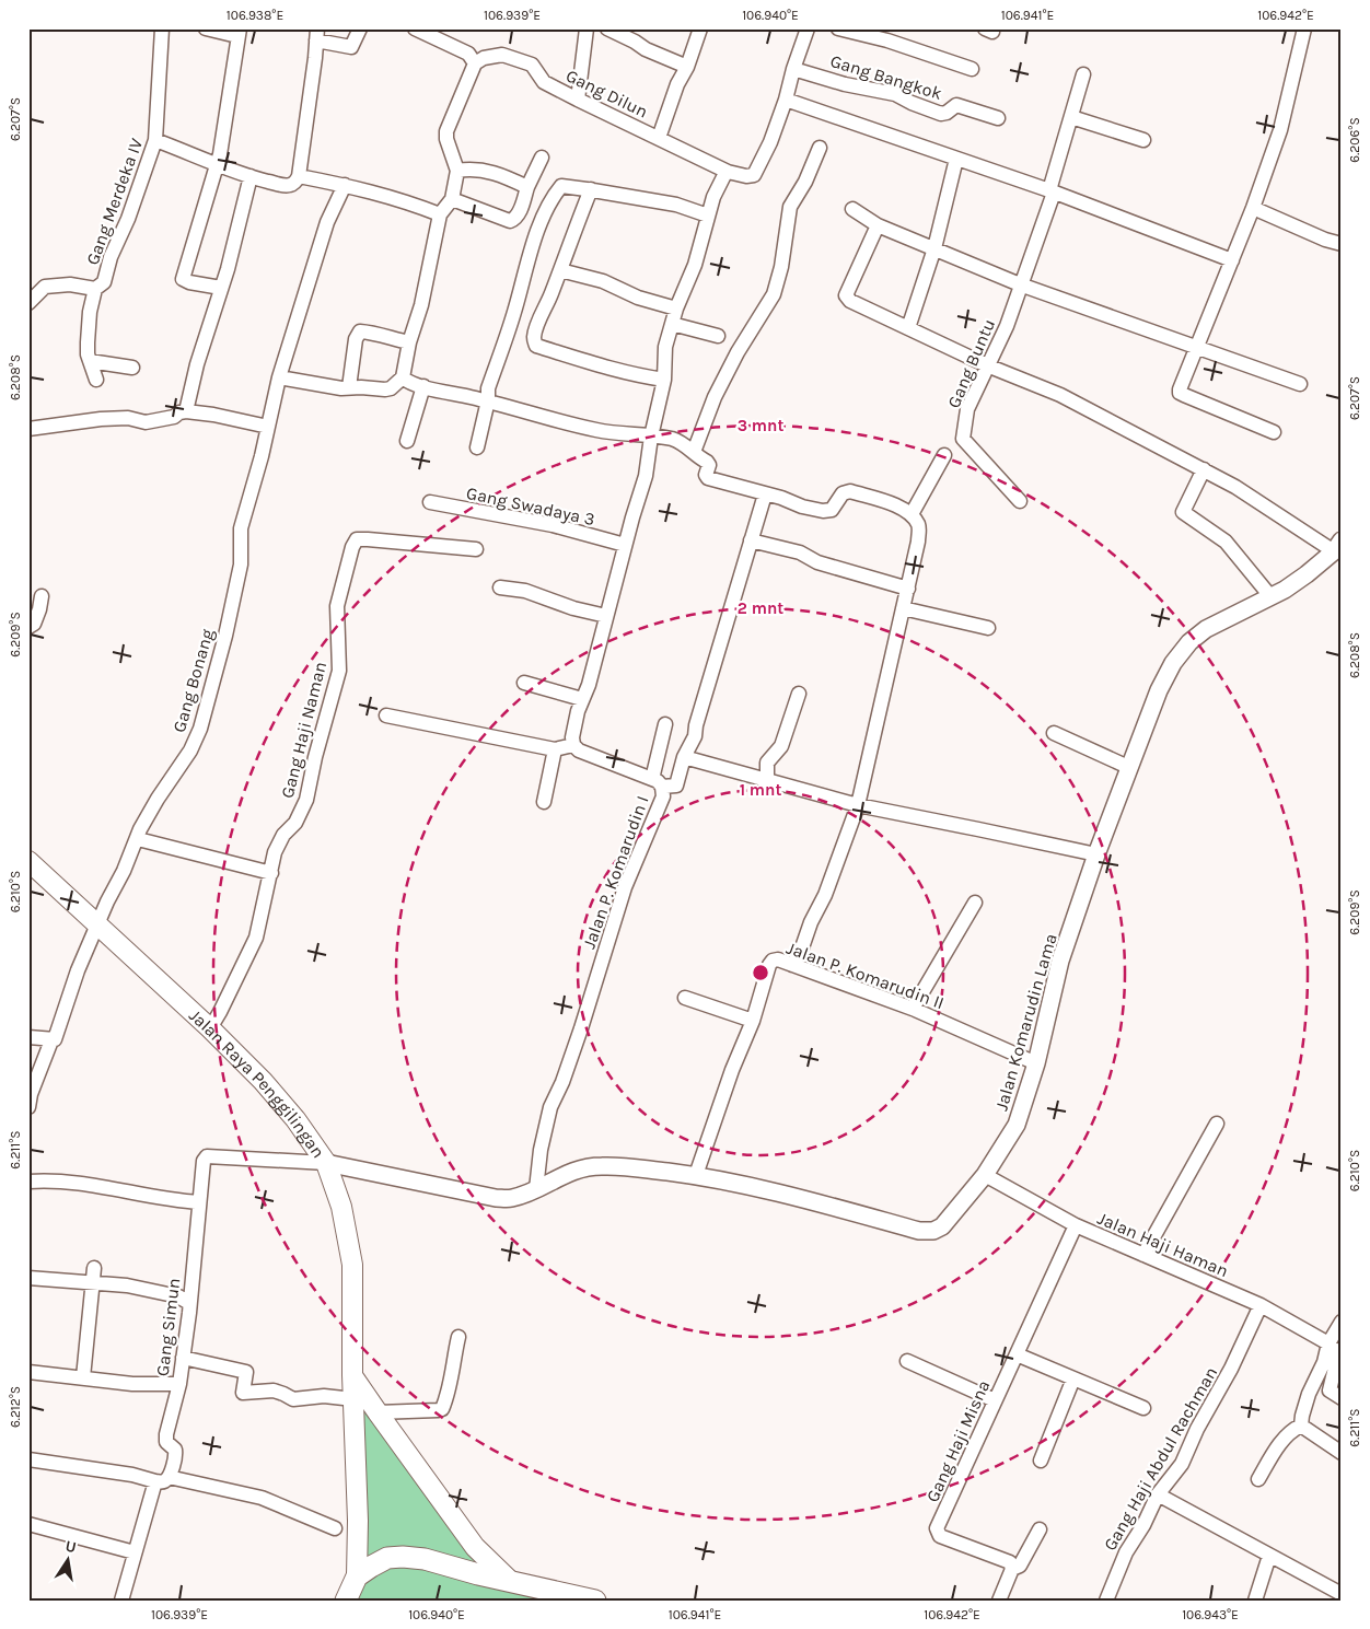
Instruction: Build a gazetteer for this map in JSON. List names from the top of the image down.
{
  "streets": {
    "main road": ["Jalan Raya Penggilingan"],
    "street": [
      "Gang Bangkok",
      "Gang Dilun",
      "Gang Merdeka IV",
      "Gang Buntu",
      "Gang Swadaya 3",
      "Gang Bonang",
      "Gang Haji Naman",
      "Jalan P. Komarudin I",
      "Jalan P. Komarudin II",
      "Jalan Komarudin Lama",
      "Jalan Haji Haman",
      "Gang Simun",
      "Gang Haji Misna",
      "Gang Haji Abdul Rachman"
    ]
  },
  "crossings": [
    ["Gang Bonang", "Jalan Raya Penggilingan"],
    ["Gang Haji Naman", "Jalan Raya Penggilingan"],
    ["Jalan P. Komarudin I", "Jalan Komarudin Lama"],
    ["Jalan P. Komarudin II", "Jalan Komarudin Lama"],
    ["Jalan Komarudin Lama", "Jalan Raya Penggilingan"],
    ["Jalan Komarudin Lama", "Jalan Haji Haman"],
    ["Jalan Komarudin Lama", "Gang Simun"],
    ["Jalan Raya Penggilingan", "Gang Simun"],
    ["Jalan Haji Haman", "Gang Haji Misna"],
    ["Jalan Haji Haman", "Gang Haji Abdul Rachman"]
  ],
  "north": "top",
  "coordinates": [
    "106.938°E",
    "106.939°E",
    "106.940°E",
    "106.941°E",
    "106.942°E",
    "6.207°S",
    "6.206°S",
    "6.208°S",
    "6.209°S",
    "6.210°S",
    "6.211°S",
    "6.212°S",
    "106.943°E"
  ],
  "rings": ["3 mnt", "2 mnt", "1 mnt"]
}
